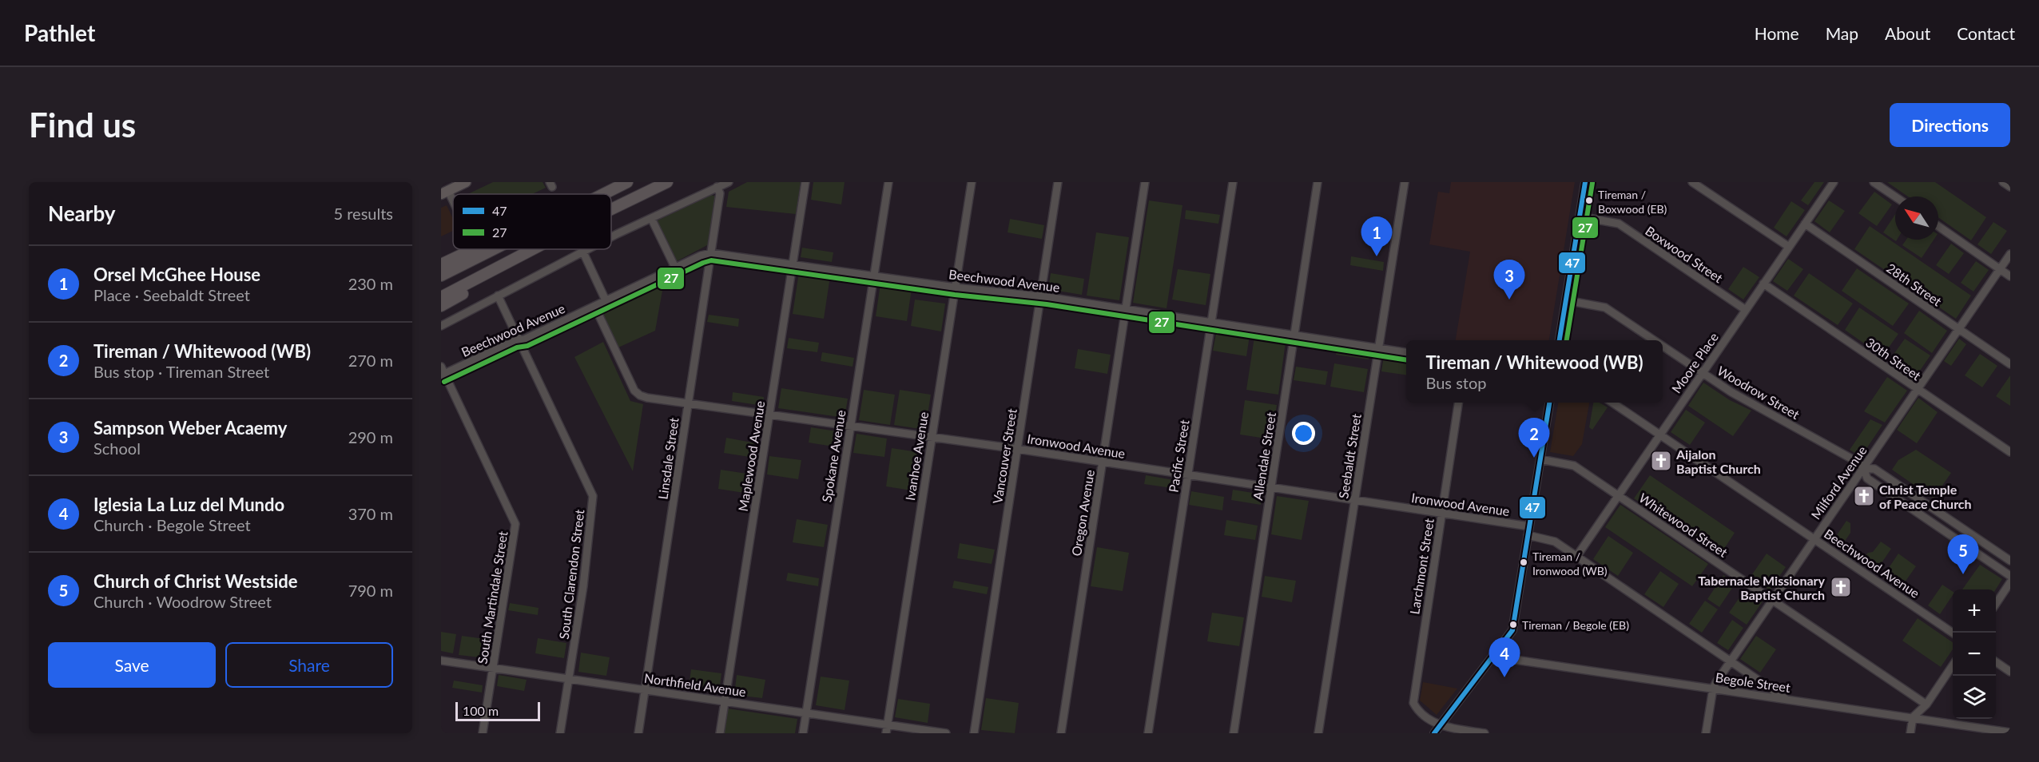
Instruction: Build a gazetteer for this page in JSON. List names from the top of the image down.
{
  "streets": {
    "street": [
      "Boxwood Street",
      "Beechwood Avenue",
      "28th Street",
      "30th Street",
      "Moore Place",
      "Woodrow Street",
      "Ironwood Avenue",
      "Maplewood Avenue",
      "Spokane Avenue",
      "Ivanhoe Avenue",
      "Vancouver Street",
      "Pacific Street",
      "Allendale Street",
      "Seebaldt Street",
      "Linsdale Street",
      "Milford Avenue",
      "Oregon Avenue",
      "Whitewood Street",
      "Larchmont Street",
      "South Clarendon Street",
      "South Martindale Street",
      "Begole Street",
      "Northfield Avenue"
    ]
  },
  "crossings": [
    ["Boxwood Street", "Moore Place"],
    ["Beechwood Avenue", "Moore Place"],
    ["Beechwood Avenue", "Ironwood Avenue"],
    ["Beechwood Avenue", "Maplewood Avenue"],
    ["Beechwood Avenue", "Spokane Avenue"],
    ["Beechwood Avenue", "Ivanhoe Avenue"],
    ["Beechwood Avenue", "Vancouver Street"],
    ["Beechwood Avenue", "Pacific Street"],
    ["Beechwood Avenue", "Allendale Street"],
    ["Beechwood Avenue", "Seebaldt Street"],
    ["Beechwood Avenue", "Linsdale Street"],
    ["Beechwood Avenue", "Milford Avenue"],
    ["Beechwood Avenue", "Oregon Avenue"],
    ["Beechwood Avenue", "South Clarendon Street"],
    ["Beechwood Avenue", "South Martindale Street"],
    ["28th Street", "Moore Place"],
    ["28th Street", "Milford Avenue"],
    ["30th Street", "Moore Place"],
    ["30th Street", "Milford Avenue"],
    ["Moore Place", "Woodrow Street"],
    ["Moore Place", "Whitewood Street"],
    ["Woodrow Street", "Milford Avenue"],
    ["Ironwood Avenue", "Maplewood Avenue"],
    ["Ironwood Avenue", "Spokane Avenue"],
    ["Ironwood Avenue", "Ivanhoe Avenue"],
    ["Ironwood Avenue", "Vancouver Street"],
    ["Ironwood Avenue", "Pacific Street"],
    ["Ironwood Avenue", "Allendale Street"],
    ["Ironwood Avenue", "Seebaldt Street"],
    ["Ironwood Avenue", "Linsdale Street"],
    ["Ironwood Avenue", "Oregon Avenue"],
    ["Ironwood Avenue", "Larchmont Street"],
    ["Maplewood Avenue", "Northfield Avenue"],
    ["Spokane Avenue", "Northfield Avenue"],
    ["Ivanhoe Avenue", "Northfield Avenue"],
    ["Linsdale Street", "Northfield Avenue"],
    ["Milford Avenue", "Whitewood Street"],
    ["Milford Avenue", "Begole Street"],
    ["South Clarendon Street", "Northfield Avenue"],
    ["South Martindale Street", "Northfield Avenue"]
  ],
  "places": {
    "other": ["Tireman / Boxwood (EB)", "Tireman / Ironwood (WB)", "Tireman / Begole (EB)"],
    "church": ["Aijalon Baptist Church", "Christ Temple of Peace Church", "Tabernacle Missionary Baptist Church"]
  },
  "lines": ["transit line 47", "transit line 27"],
  "legend": ["47", "27"],
  "scale_bar": "100 m",
  "north": "top left",
  "page": {
    "header": "Pathlet",
    "nav": [
      "Home",
      "Map",
      "About",
      "Contact"
    ],
    "buttons": [
      "Directions",
      ["Save", "Share"]
    ],
    "title": "Find us",
    "heading": ["Nearby", "5 results"],
    "pins": [
      "1",
      "3",
      "2",
      "5",
      "4"
    ],
    "list": [
      {
        "mark": "1",
        "name": "Orsel McGhee House",
        "note": "Place · Seebaldt Street",
        "value": "230 m"
      },
      {
        "mark": "2",
        "name": "Tireman / Whitewood (WB)",
        "note": "Bus stop · Tireman Street",
        "value": "270 m"
      },
      {
        "mark": "3",
        "name": "Sampson Weber Acaemy",
        "note": "School",
        "value": "290 m"
      },
      {
        "mark": "4",
        "name": "Iglesia La Luz del Mundo",
        "note": "Church · Begole Street",
        "value": "370 m"
      },
      {
        "mark": "5",
        "name": "Church of Christ Westside",
        "note": "Church · Woodrow Street",
        "value": "790 m"
      }
    ],
    "popup": ["Tireman / Whitewood (WB)", "Bus stop"],
    "map_buttons": ["+", "−"],
    "scale": "100 m"
  }
}
